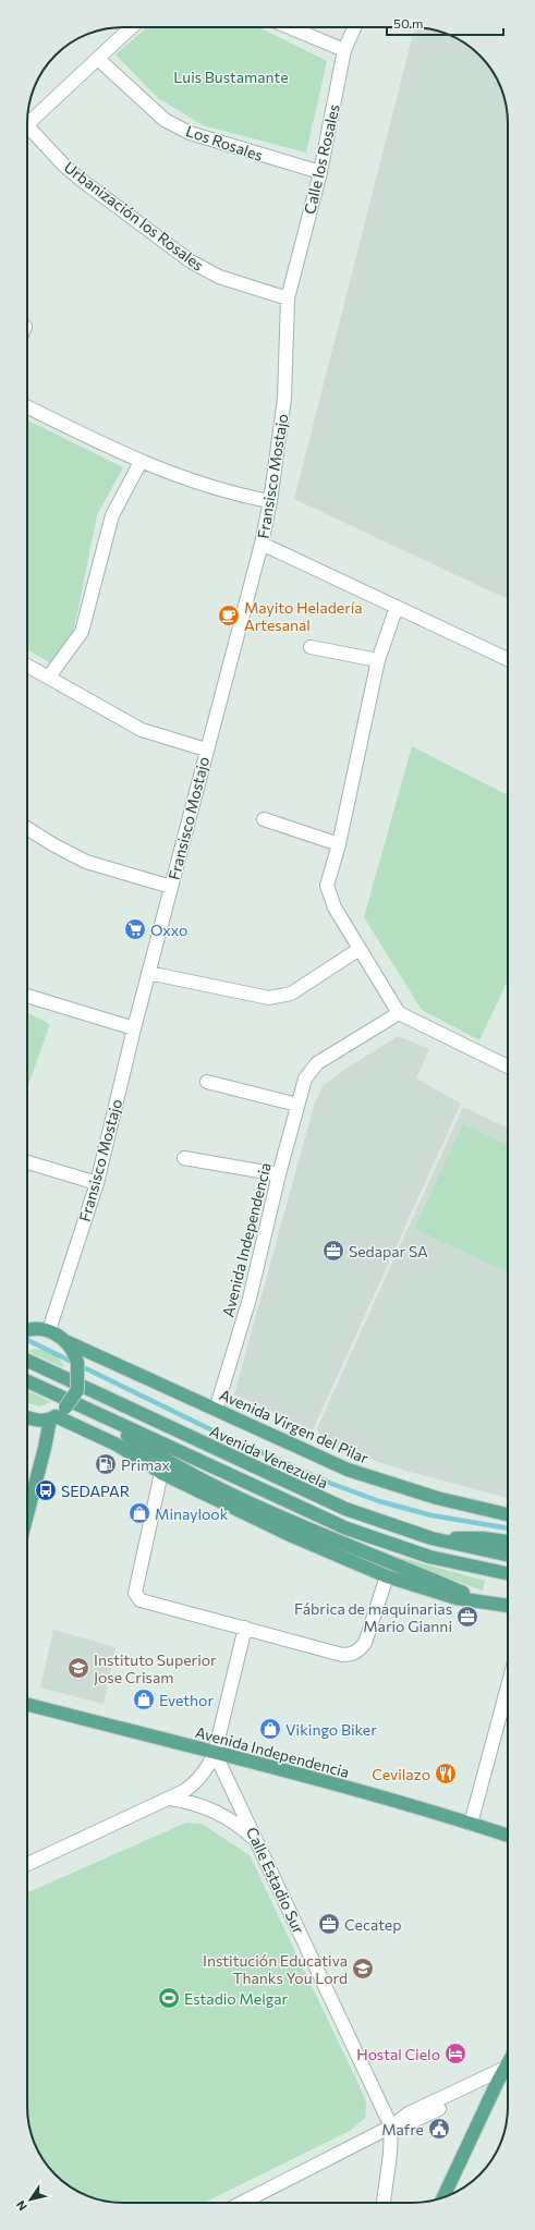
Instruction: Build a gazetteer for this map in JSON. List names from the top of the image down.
{
  "streets": {
    "main road": ["Avenida Independencia", "Avenida Virgen del Pilar", "Avenida Venezuela"],
    "street": [
      "Los Rosales",
      "Calle los Rosales",
      "Urbanización los Rosales",
      "Fransisco Mostajo",
      "Calle Estadio Sur"
    ]
  },
  "crossings": [
    ["Los Rosales", "Calle los Rosales"],
    ["Calle los Rosales", "Urbanización los Rosales"],
    ["Calle los Rosales", "Fransisco Mostajo"],
    ["Urbanización los Rosales", "Fransisco Mostajo"],
    ["Fransisco Mostajo", "Avenida Virgen del Pilar"],
    ["Avenida Independencia", "Avenida Virgen del Pilar"],
    ["Avenida Independencia", "Calle Estadio Sur"]
  ],
  "parks": ["Luis Bustamante"],
  "places": {
    "cafe": ["Mayito Heladería Artesanal"],
    "supermarket": ["Oxxo"],
    "office": ["Sedapar SA", "Fábrica de maquinarias Mario Gianni", "Cecatep"],
    "fuel station": ["Primax"],
    "bus stop": ["SEDAPAR"],
    "shop": ["Minaylook", "Evethor", "Vikingo Biker"],
    "school or university": ["Instituto Superior Jose Crisam", "Institución Educativa Thanks You Lord"],
    "restaurant": ["Cevilazo"],
    "sports": ["Estadio Melgar"],
    "hotel": ["Hostal Cielo"],
    "public building": ["Mafre"]
  },
  "scale_bar": "50 m",
  "north": "bottom left"
}
